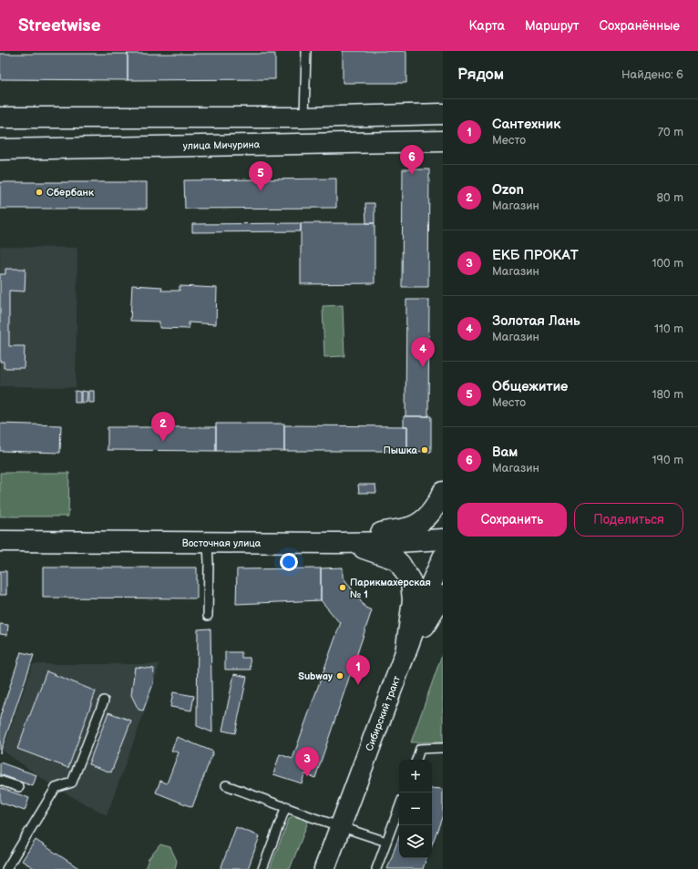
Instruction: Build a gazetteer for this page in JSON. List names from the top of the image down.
{
  "streets": {
    "main road": ["улица Мичурина", "Восточная улица", "Сибирский тракт"]
  },
  "places": [
    "Сбербанк",
    "Пышка",
    "Парикмахерская № 1",
    "Subway"
  ],
  "page": {
    "header": "Streetwise",
    "nav": ["Карта", "Маршрут", "Сохранённые"],
    "heading": ["Рядом", "Найдено: 6"],
    "list": [
      {
        "mark": "1",
        "name": "Сантехник",
        "note": "Место",
        "value": "70 m"
      },
      {
        "mark": "2",
        "name": "Ozon",
        "note": "Магазин",
        "value": "80 m"
      },
      {
        "mark": "3",
        "name": "ЕКБ ПРОКАТ",
        "note": "Магазин",
        "value": "100 m"
      },
      {
        "mark": "4",
        "name": "Золотая Лань",
        "note": "Магазин",
        "value": "110 m"
      },
      {
        "mark": "5",
        "name": "Общежитие",
        "note": "Место",
        "value": "180 m"
      },
      {
        "mark": "6",
        "name": "Вам",
        "note": "Магазин",
        "value": "190 m"
      }
    ],
    "pins": [
      "6",
      "5",
      "4",
      "2",
      "1",
      "3"
    ],
    "buttons": ["Сохранить", "Поделиться"],
    "map_buttons": ["+", "−"]
  }
}
